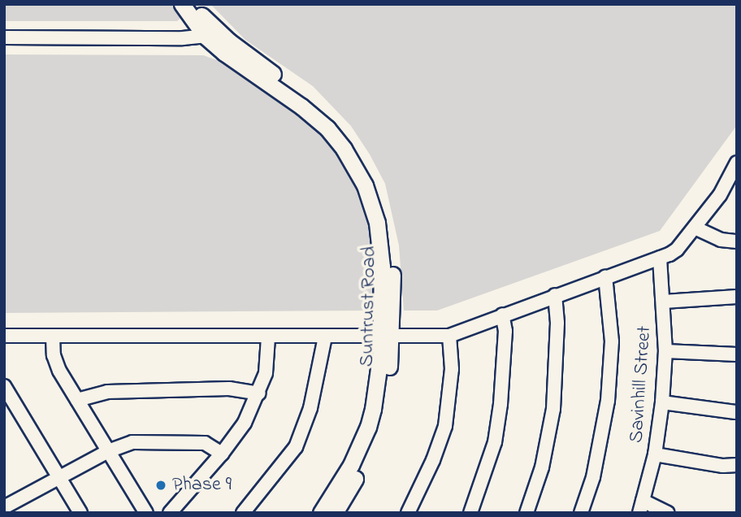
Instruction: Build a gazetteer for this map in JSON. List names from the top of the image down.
{
  "streets": {
    "street": ["Suntrust Road", "Savinhill Street"]
  },
  "places": ["Phase 9"]
}
